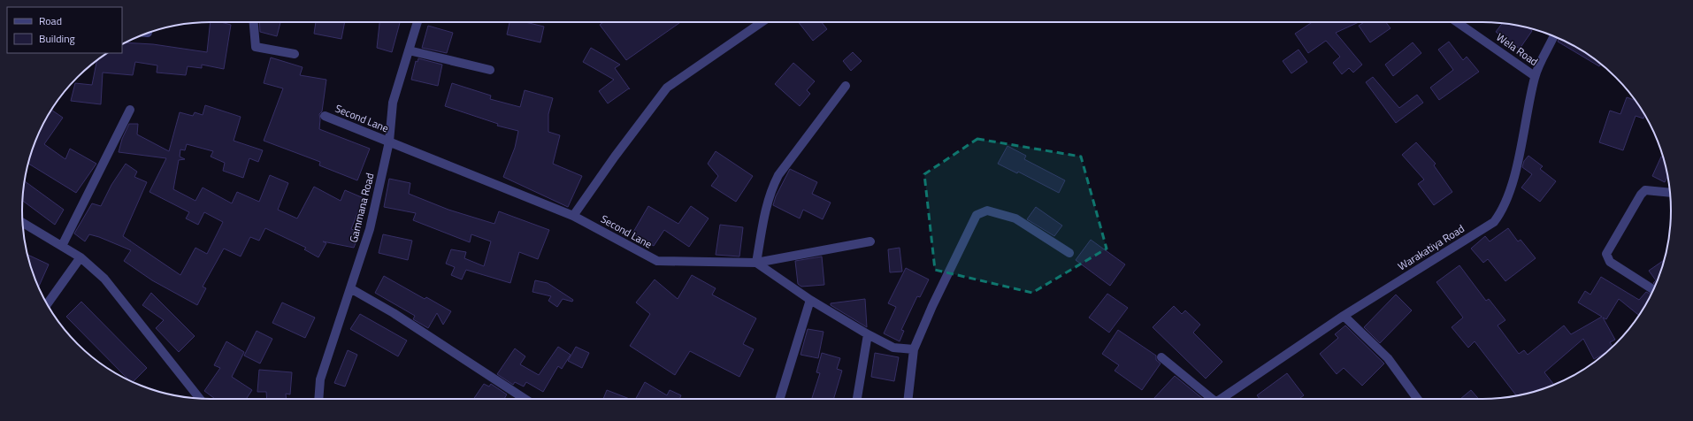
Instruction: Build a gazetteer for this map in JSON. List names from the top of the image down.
{
  "streets": {
    "street": [
      "Wela Road",
      "Second Lane",
      "Gammana Road",
      "Warakatiya Road"
    ]
  },
  "crossings": [
    ["Wela Road", "Warakatiya Road"],
    ["Second Lane", "Gammana Road"]
  ],
  "legend": ["Road", "Building"]
}
